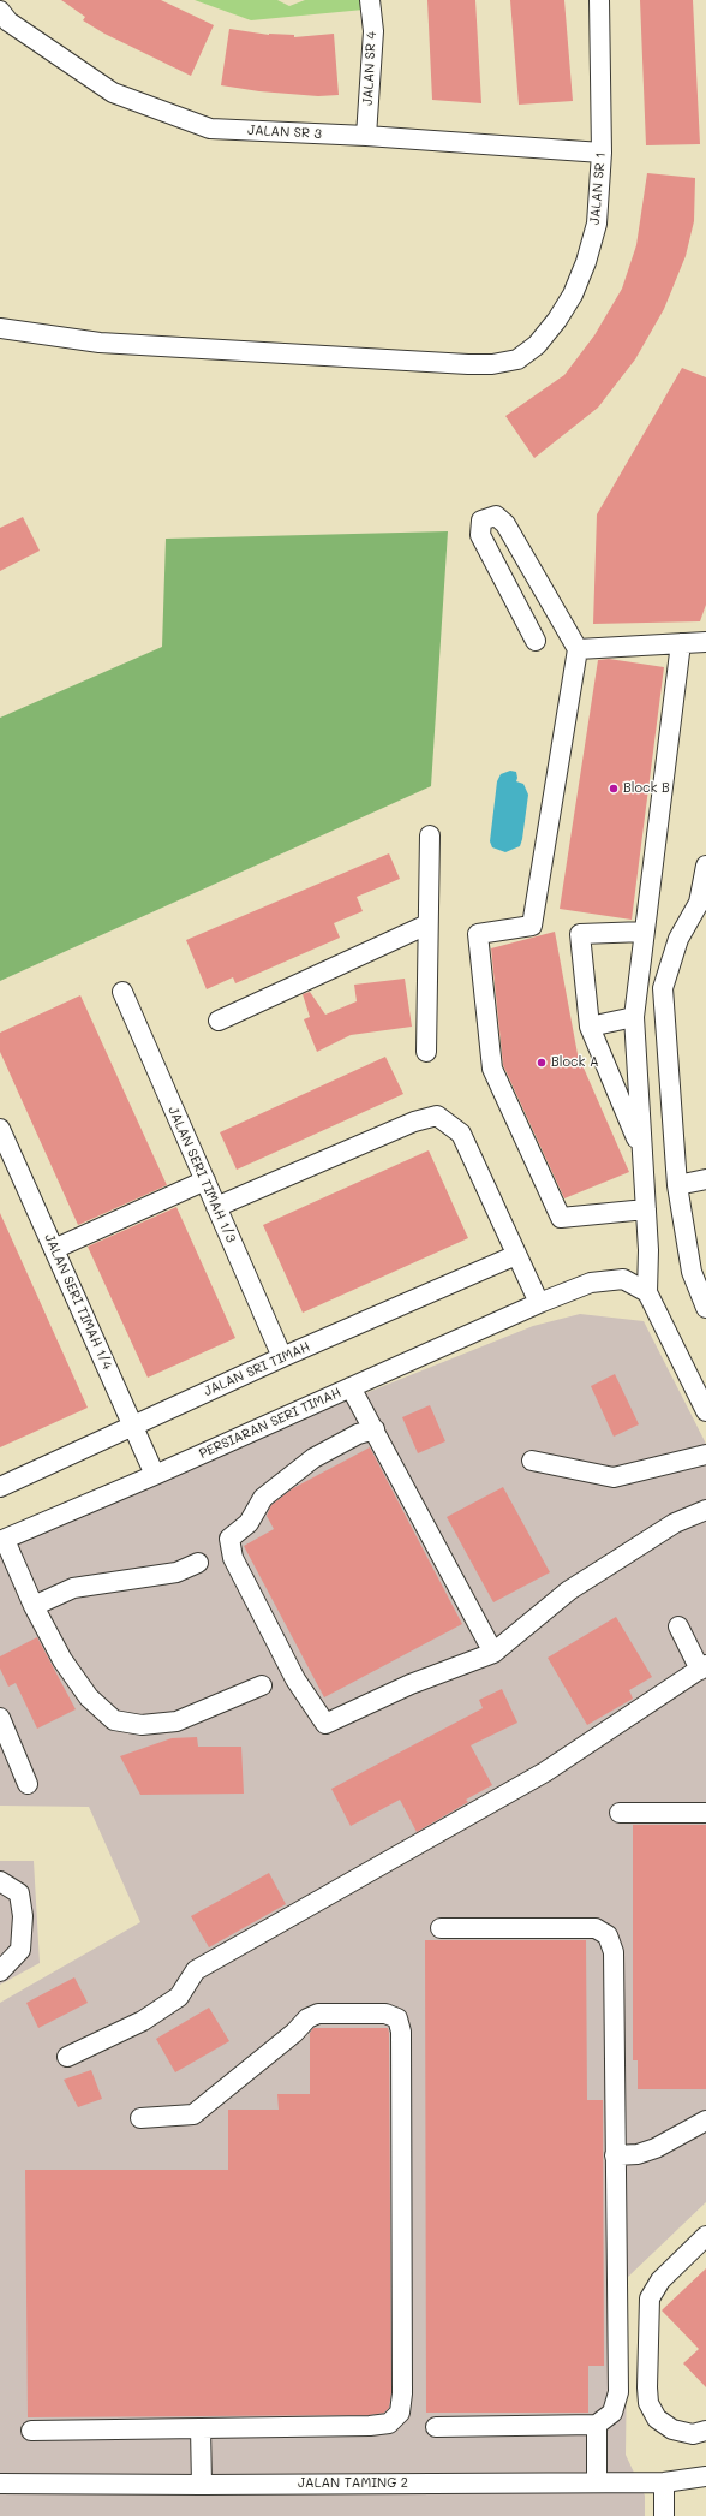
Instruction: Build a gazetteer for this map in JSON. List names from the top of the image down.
{
  "streets": {
    "street": [
      "JALAN SR 4",
      "JALAN SR 3",
      "JALAN SR 1",
      "JALAN SERI TIMAH 1/3",
      "JALAN SERI TIMAH 1/4",
      "JALAN SRI TIMAH",
      "PERSIARAN SERI TIMAH",
      "JALAN TAMING 2"
    ]
  },
  "crossings": [
    ["JALAN SR 4", "JALAN SR 3"],
    ["JALAN SR 3", "JALAN SR 1"],
    ["JALAN SERI TIMAH 1/3", "JALAN SRI TIMAH"],
    ["JALAN SERI TIMAH 1/4", "JALAN SRI TIMAH"],
    ["JALAN SERI TIMAH 1/4", "PERSIARAN SERI TIMAH"]
  ],
  "places": ["Block B", "Block A"]
}
